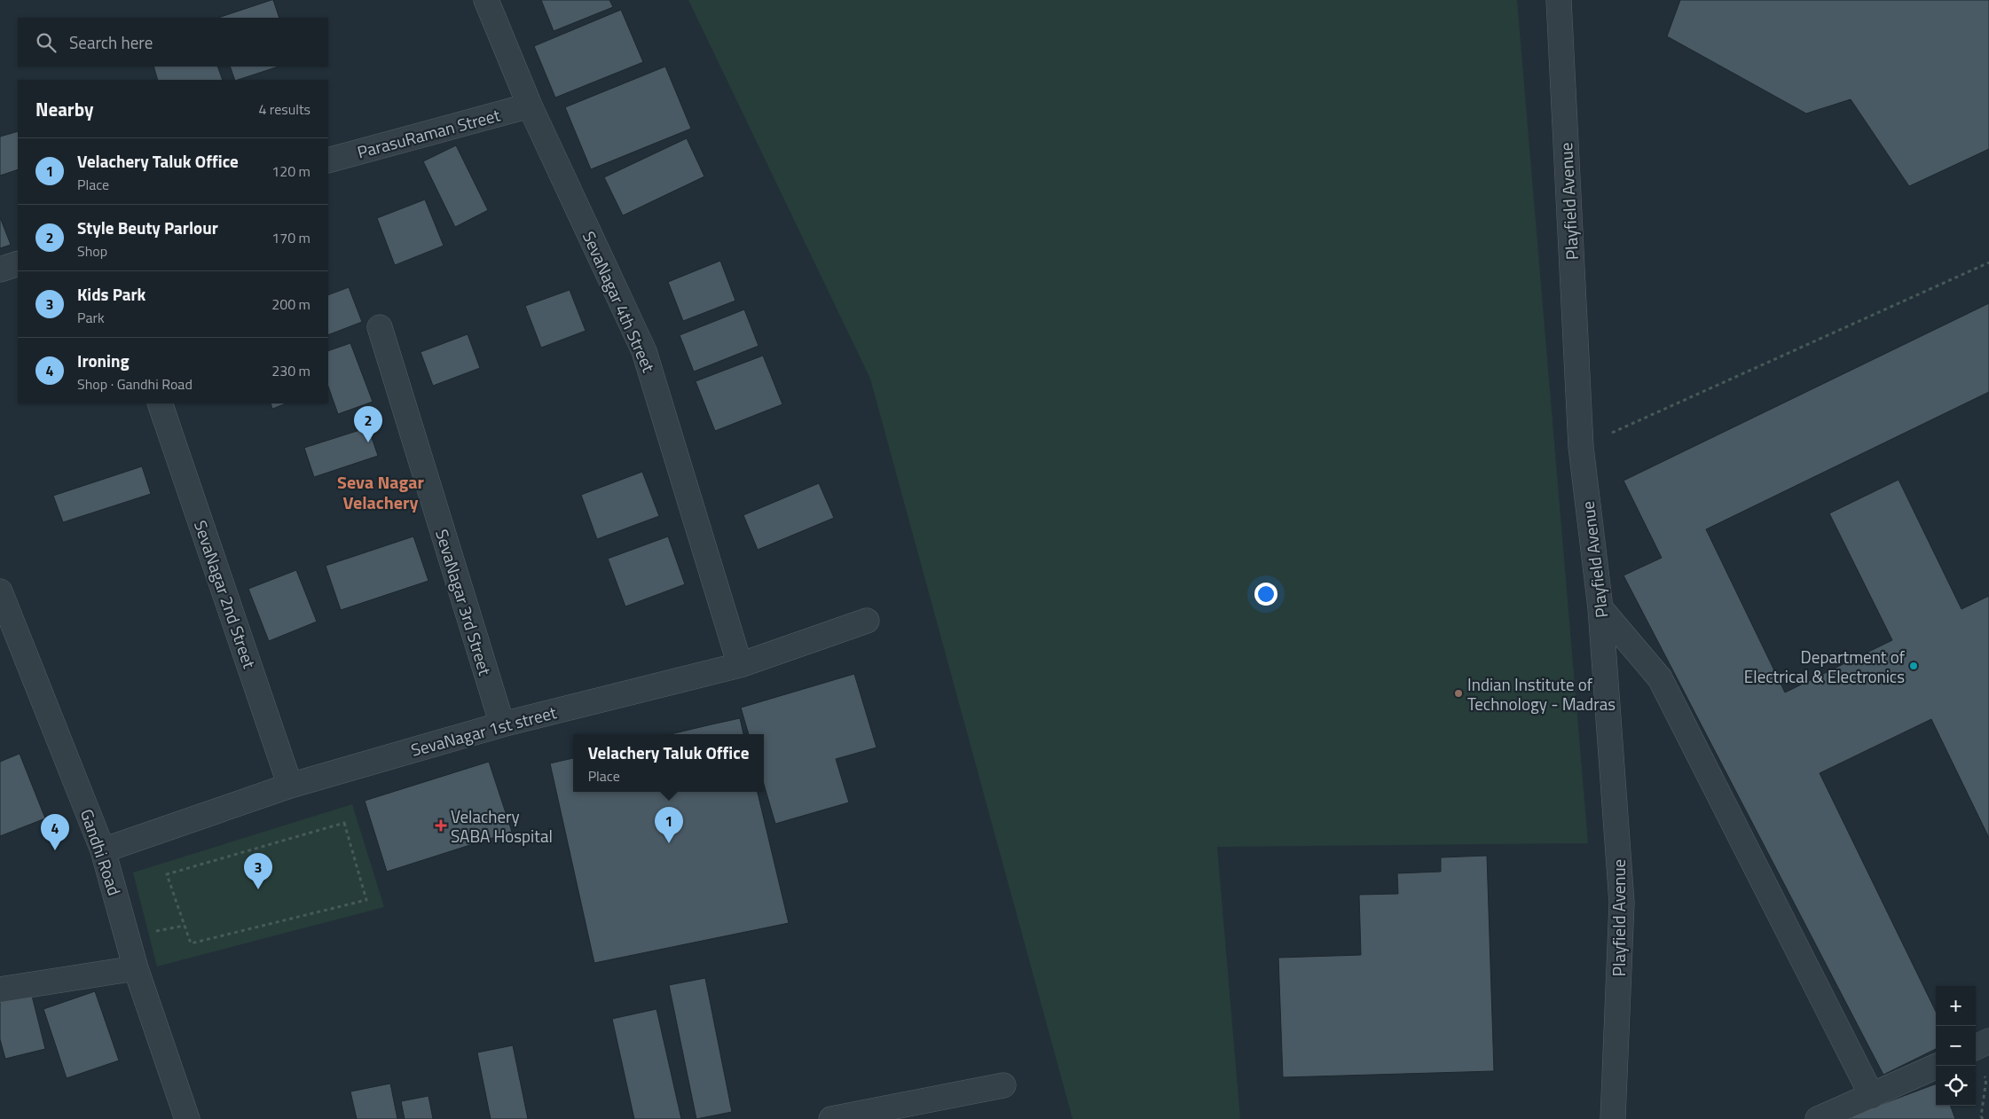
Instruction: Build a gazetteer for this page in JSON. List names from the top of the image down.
{
  "streets": {
    "street": [
      "ParasuRaman Street",
      "Playfield Avenue",
      "SevaNagar 4th Street",
      "SevaNagar 2nd Street",
      "SevaNagar 3rd Street",
      "SevaNagar 1st street",
      "Gandhi Road"
    ]
  },
  "crossings": [
    ["ParasuRaman Street", "SevaNagar 4th Street"],
    ["SevaNagar 4th Street", "SevaNagar 1st street"],
    ["SevaNagar 2nd Street", "SevaNagar 1st street"],
    ["SevaNagar 3rd Street", "SevaNagar 1st street"],
    ["SevaNagar 1st street", "Gandhi Road"]
  ],
  "districts": ["Seva Nagar Velachery"],
  "places": {
    "other": ["Department of Electrical & Electronics", "Indian Institute of Technology - Madras"],
    "health": ["Velachery SABA Hospital"]
  },
  "page": {
    "search": "Search here",
    "heading": ["Nearby", "4 results"],
    "list": [
      {
        "mark": "1",
        "name": "Velachery Taluk Office",
        "note": "Place",
        "value": "120 m"
      },
      {
        "mark": "2",
        "name": "Style Beuty Parlour",
        "note": "Shop",
        "value": "170 m"
      },
      {
        "mark": "3",
        "name": "Kids Park",
        "note": "Park",
        "value": "200 m"
      },
      {
        "mark": "4",
        "name": "Ironing",
        "note": "Shop · Gandhi Road",
        "value": "230 m"
      }
    ],
    "pins": [
      "2",
      "1",
      "4",
      "3"
    ],
    "popup": ["Velachery Taluk Office", "Place"],
    "map_buttons": ["+", "−"]
  }
}
